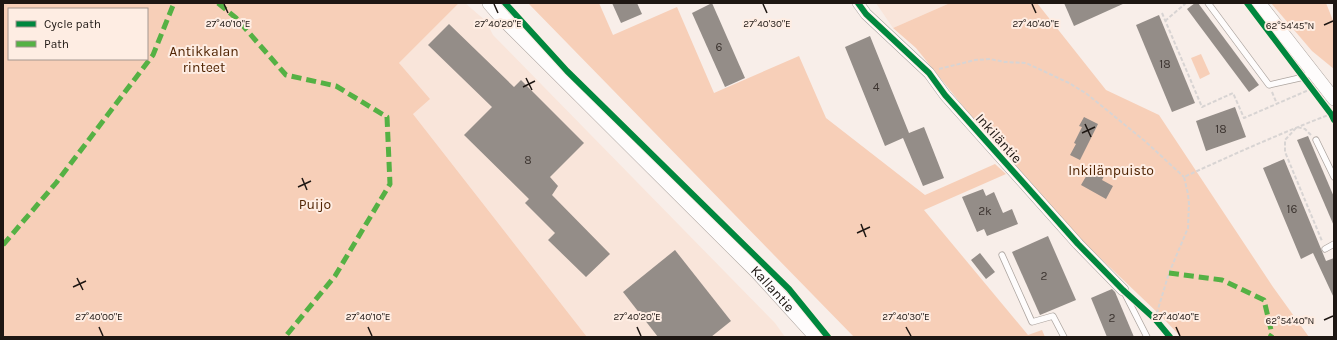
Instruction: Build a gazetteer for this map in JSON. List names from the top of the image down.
{
  "streets": {
    "main road": ["Kallantie"],
    "street": ["Inkiläntie"]
  },
  "parks": ["Antikkalan rinteet", "Inkilänpuisto", "Puijo"],
  "house_numbers": [
    "6",
    "18",
    "4",
    "18",
    "8",
    "16",
    "2k",
    "2",
    "2"
  ],
  "legend": ["Cycle path", "Path"],
  "coordinates": [
    "27°40'10\"E",
    "27°40'20\"E",
    "27°40'30\"E",
    "27°40'40\"E",
    "62°54'45\"N",
    "27°40'00\"E",
    "62°54'40\"N"
  ]
}
